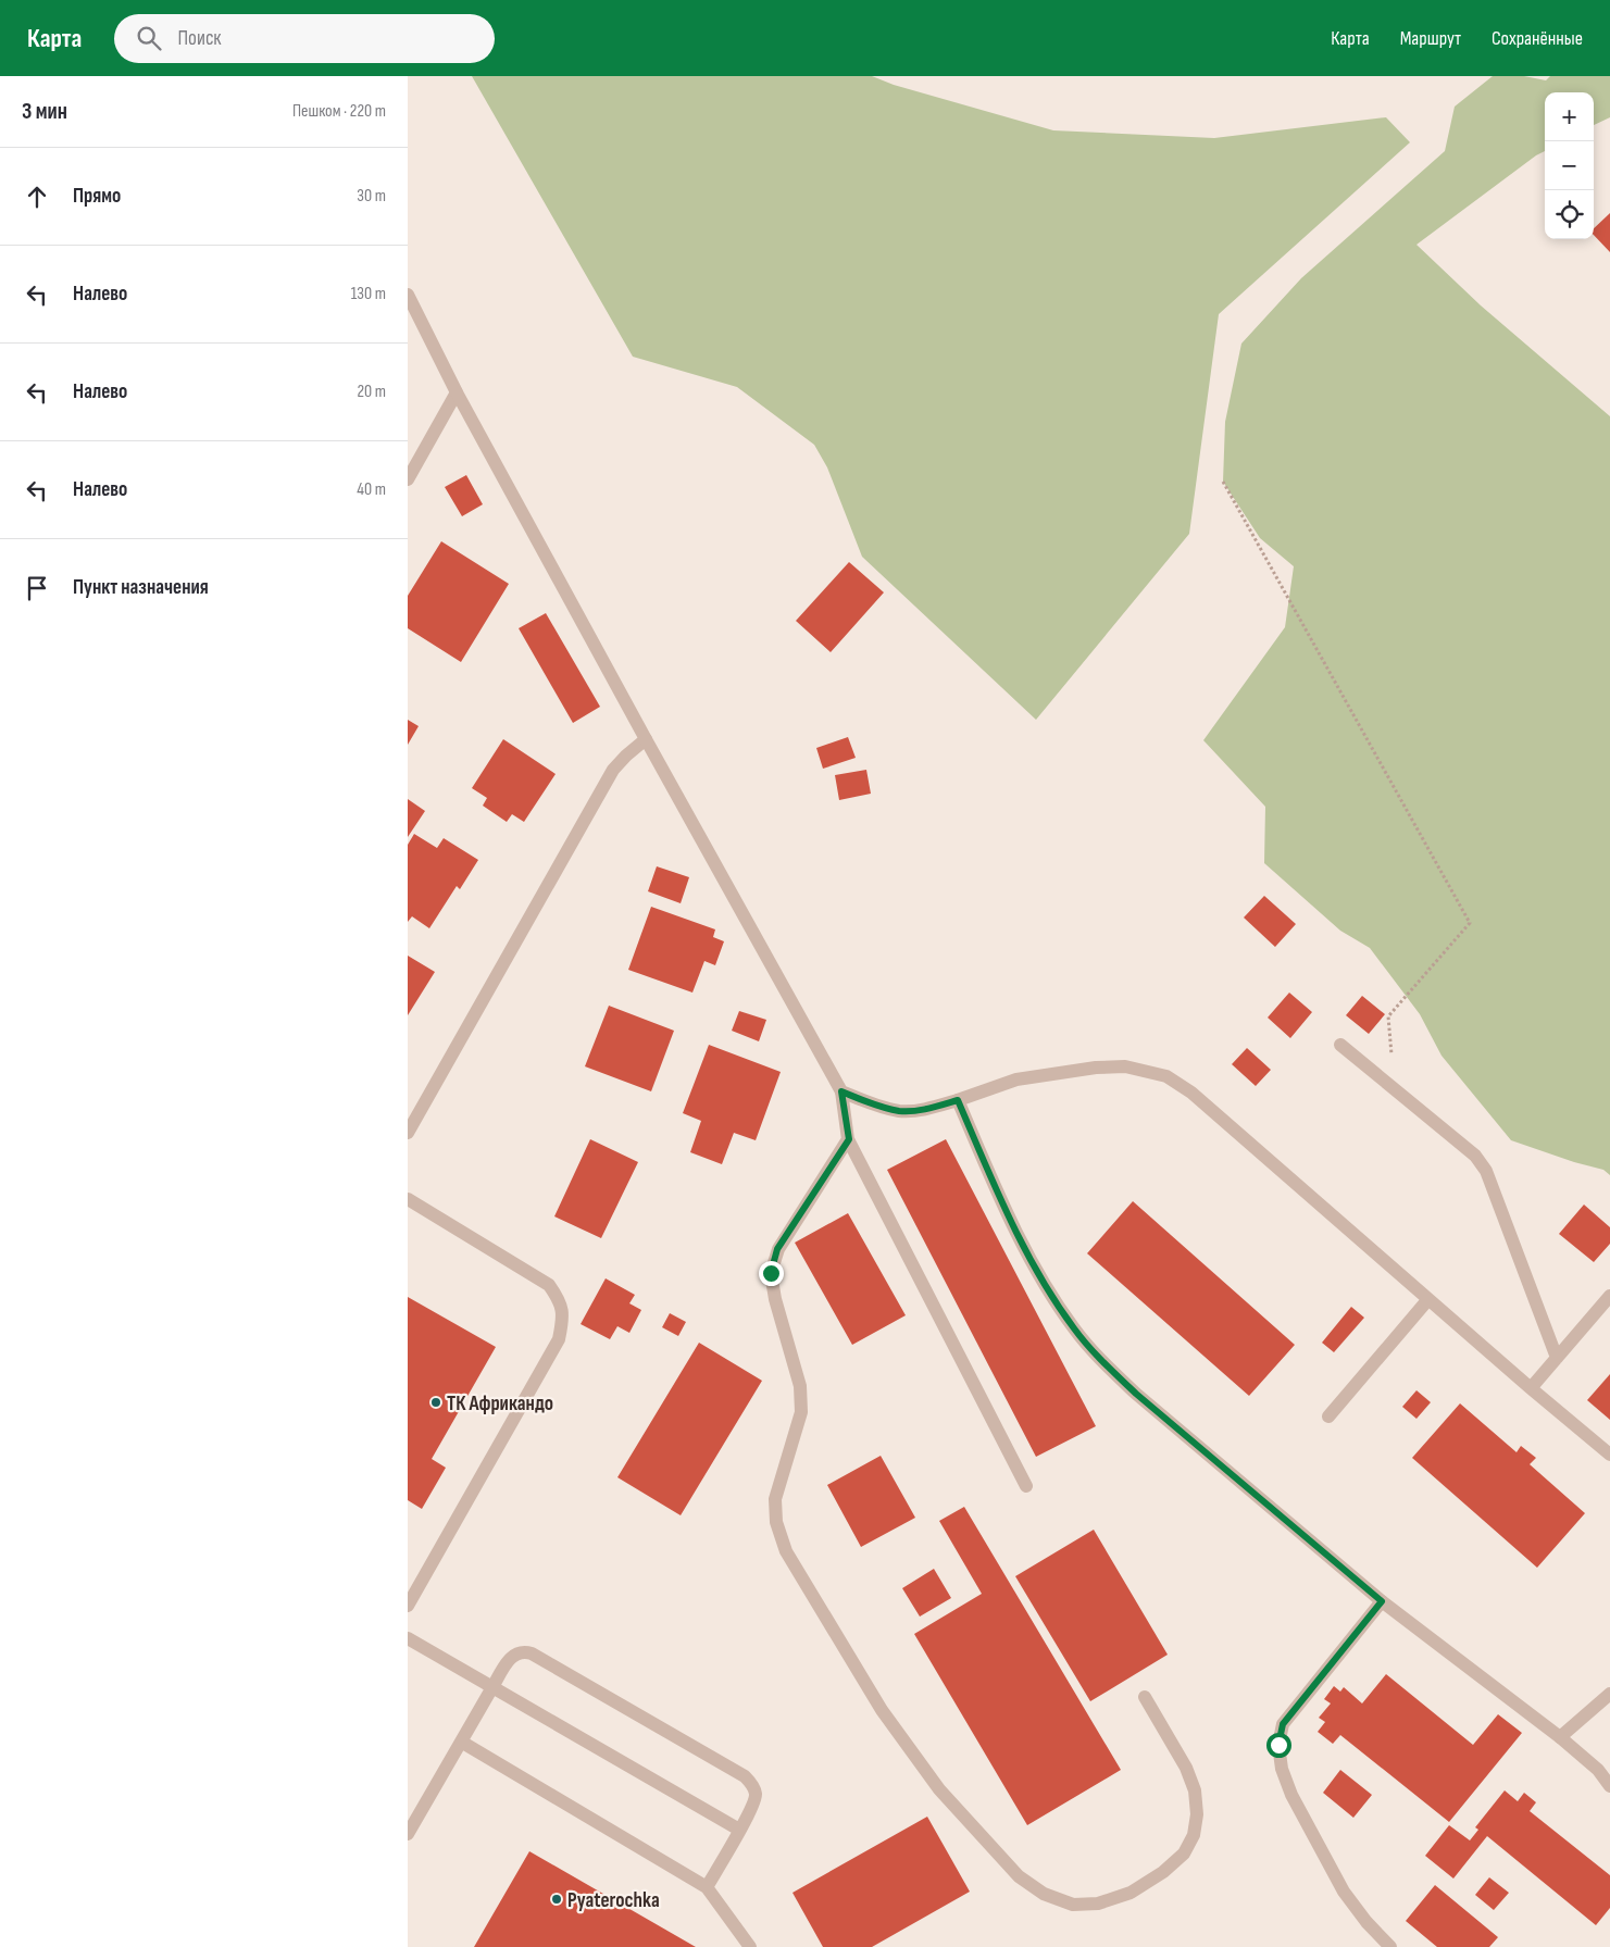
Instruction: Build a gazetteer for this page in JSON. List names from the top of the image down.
{
  "places": ["ТК Африкандо", "Pyaterochka"],
  "page": {
    "header": "Карта",
    "search": "Поиск",
    "nav": ["Карта", "Маршрут", "Сохранённые"],
    "heading": ["3 мин", "Пешком · 220 m"],
    "map_buttons": ["+", "−"],
    "list": [
      ["Прямо", "30 m"],
      ["Налево", "130 m"],
      ["Налево", "20 m"],
      ["Налево", "40 m"],
      "Пункт назначения"
    ]
  }
}
